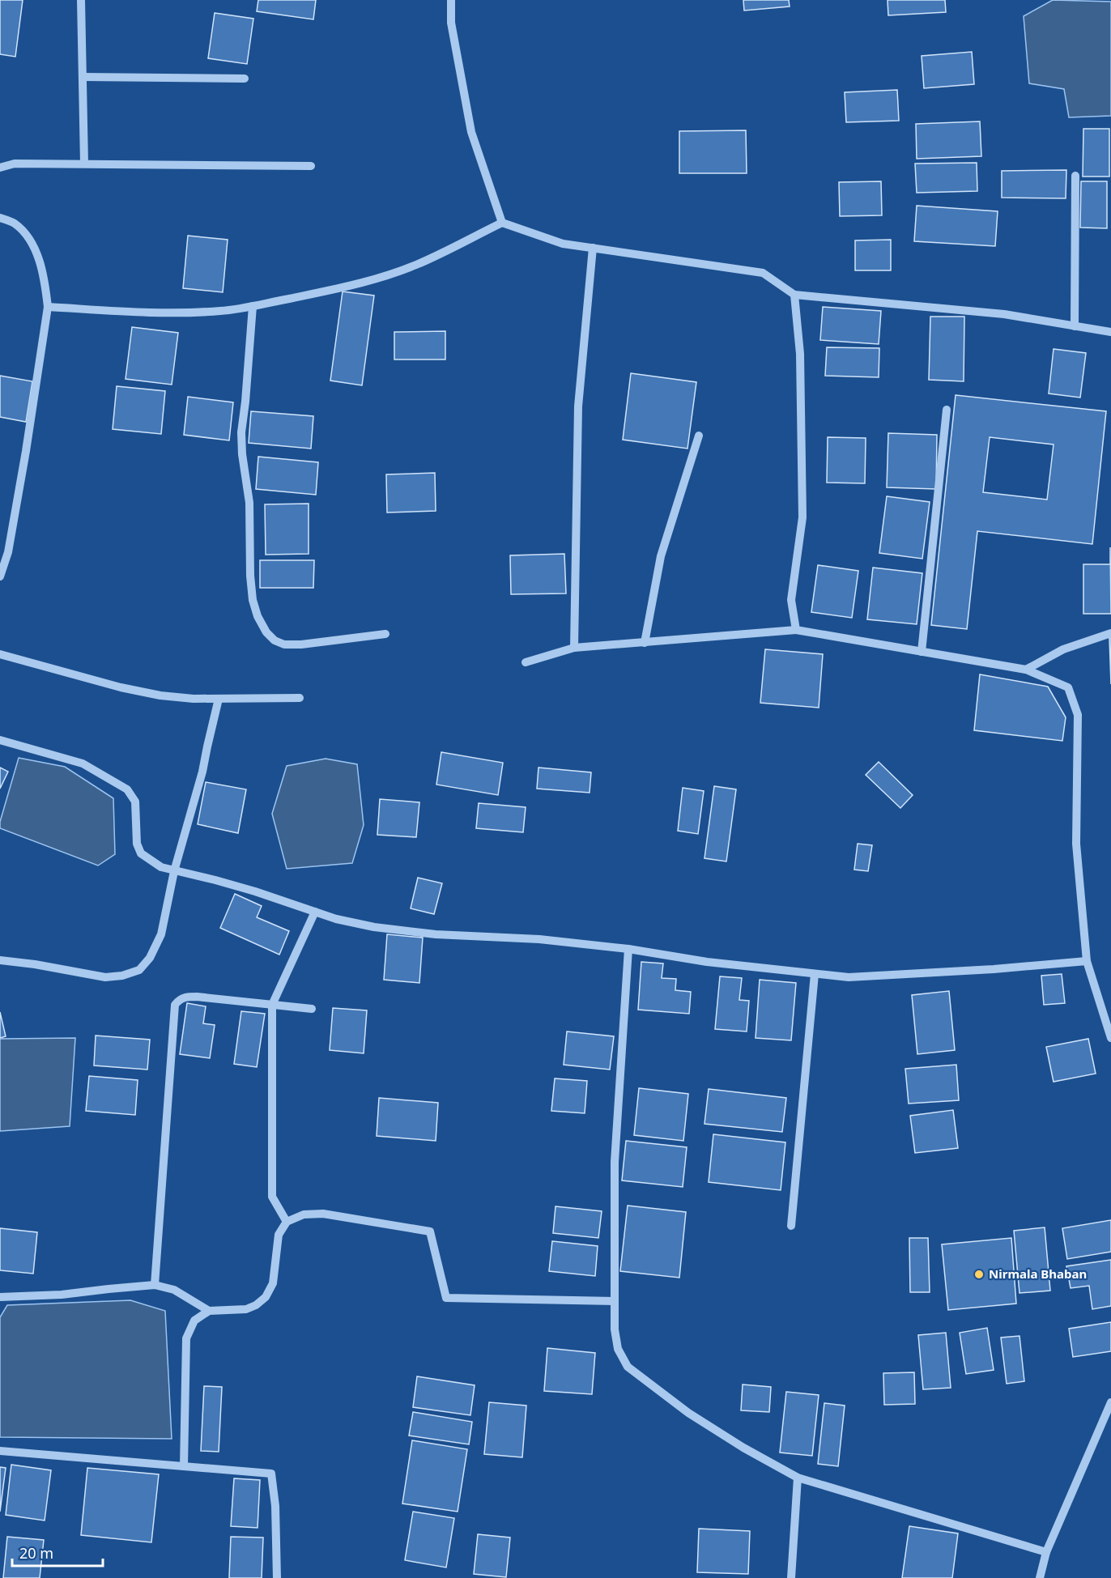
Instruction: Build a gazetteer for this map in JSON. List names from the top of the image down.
{
  "places": ["Nirmala Bhaban"],
  "scale_bar": "20 m"
}
